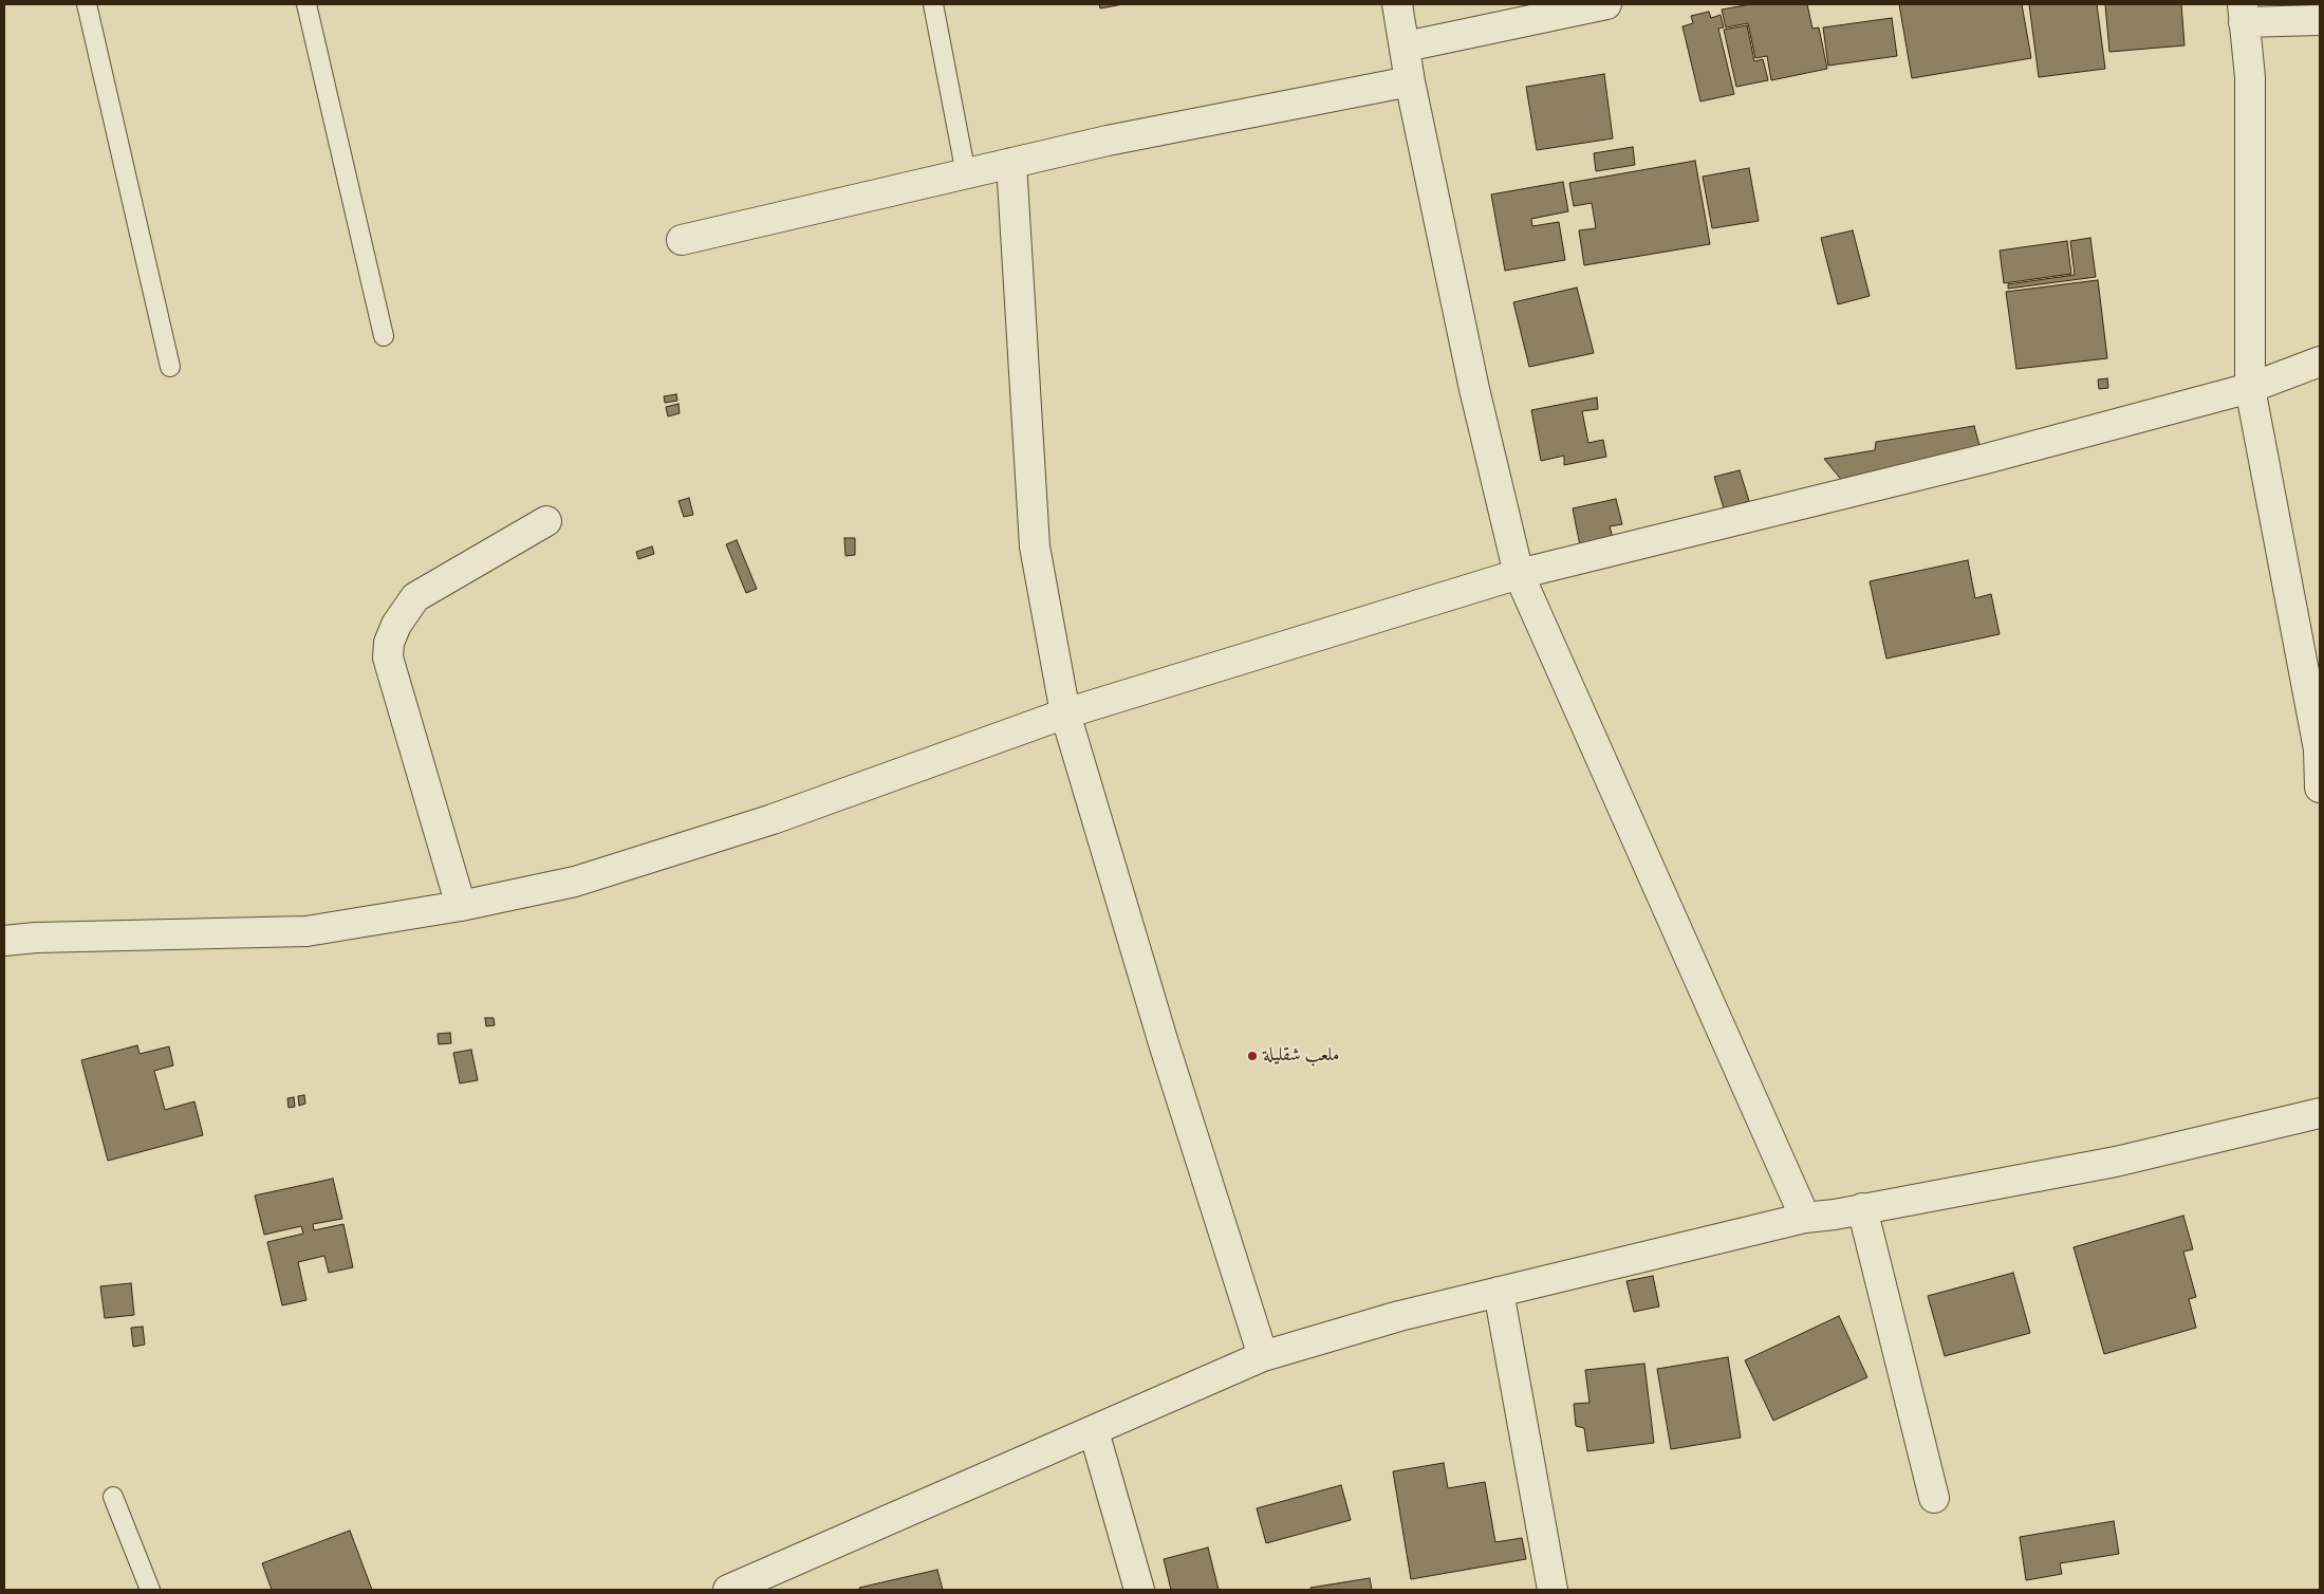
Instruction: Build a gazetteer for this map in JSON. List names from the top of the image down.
{
  "places": ["ملعب شقليلة"]
}
